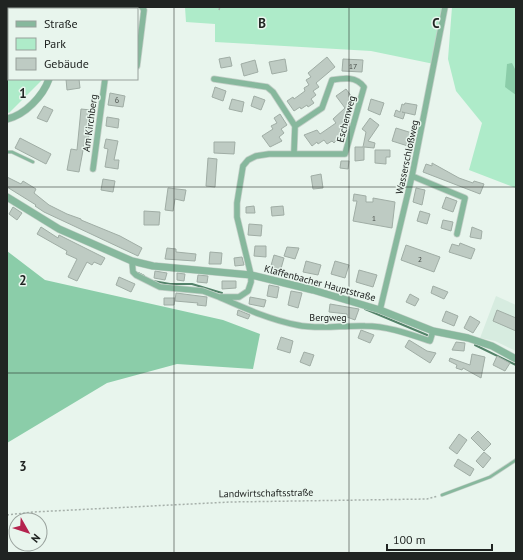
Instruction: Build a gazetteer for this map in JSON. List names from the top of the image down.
{
  "streets": {
    "street": [
      "Eschenweg",
      "Am Kirchberg",
      "Wasserschloßweg",
      "Klaffenbacher Hauptstraße",
      "Bergweg"
    ],
    "path": ["Landwirtschaftsstraße"]
  },
  "crossings": [
    ["Eschenweg", "Klaffenbacher Hauptstraße"],
    ["Eschenweg", "Bergweg"],
    ["Wasserschloßweg", "Klaffenbacher Hauptstraße"],
    ["Klaffenbacher Hauptstraße", "Bergweg"]
  ],
  "house_numbers": [
    "17",
    "6",
    "1",
    "2"
  ],
  "legend": ["Straße", "Park", "Gebäude"],
  "scale_bar": "100 m",
  "north": "bottom right",
  "grid": {
    "columns": ["B", "C"],
    "rows": ["1", "2", "3"]
  }
}
